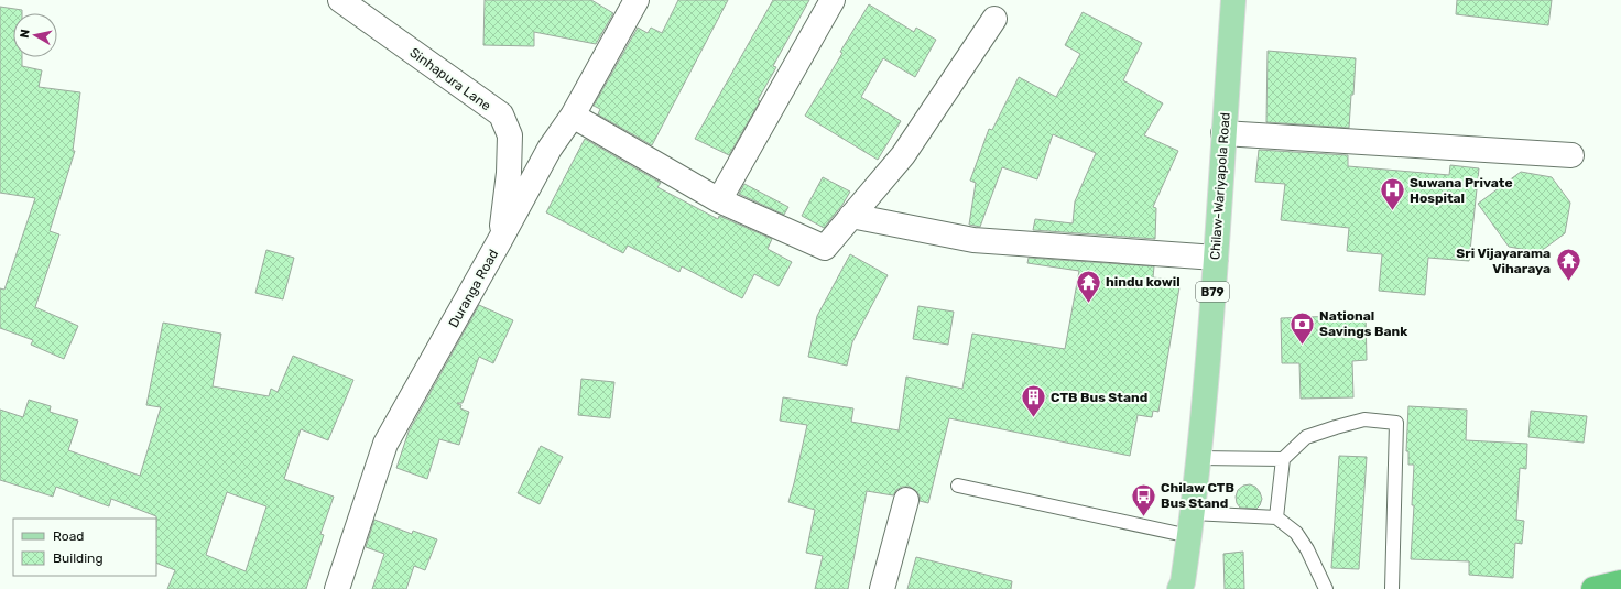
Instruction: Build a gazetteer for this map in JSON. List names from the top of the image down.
{
  "streets": {
    "main road": ["Chilaw-Wariyapola Road", "B79"],
    "street": ["Sinhapura Lane", "Duranga Road"]
  },
  "crossings": [
    ["Sinhapura Lane", "Duranga Road"]
  ],
  "places": {
    "hospital": ["Suwana Private Hospital"],
    "temple": ["Sri Vijayarama Viharaya", "hindu kowil"],
    "bank": ["National Savings Bank"],
    "building": ["CTB Bus Stand"],
    "bus stop": ["Chilaw CTB Bus Stand"]
  },
  "legend": ["Road", "Building"],
  "north": "left"
}
